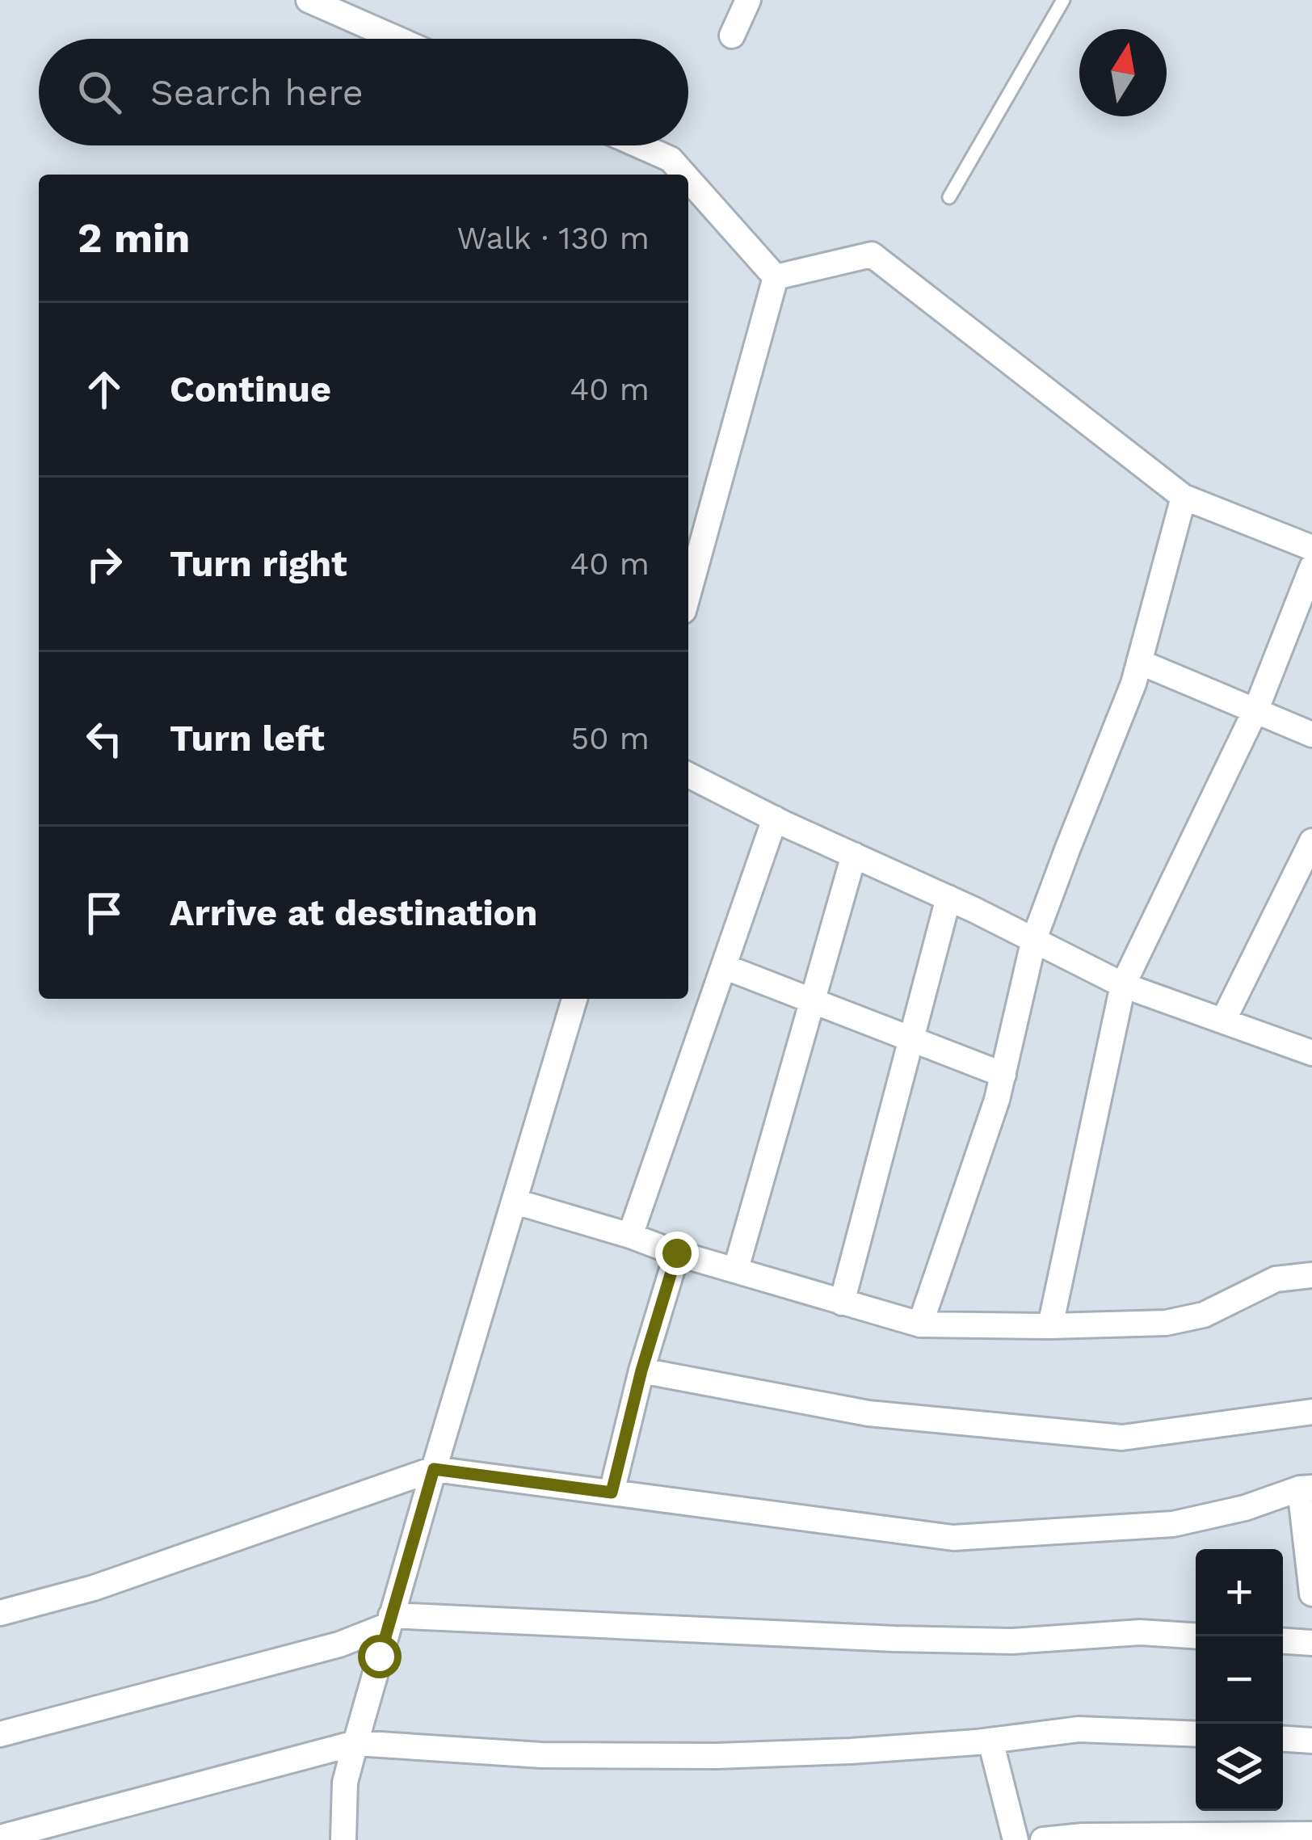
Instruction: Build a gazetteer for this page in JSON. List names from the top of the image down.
{
  "north": "top",
  "page": {
    "search": "Search here",
    "heading": ["2 min", "Walk · 130 m"],
    "list": [
      ["Continue", "40 m"],
      ["Turn right", "40 m"],
      ["Turn left", "50 m"],
      "Arrive at destination"
    ],
    "map_buttons": ["+", "−"]
  }
}
